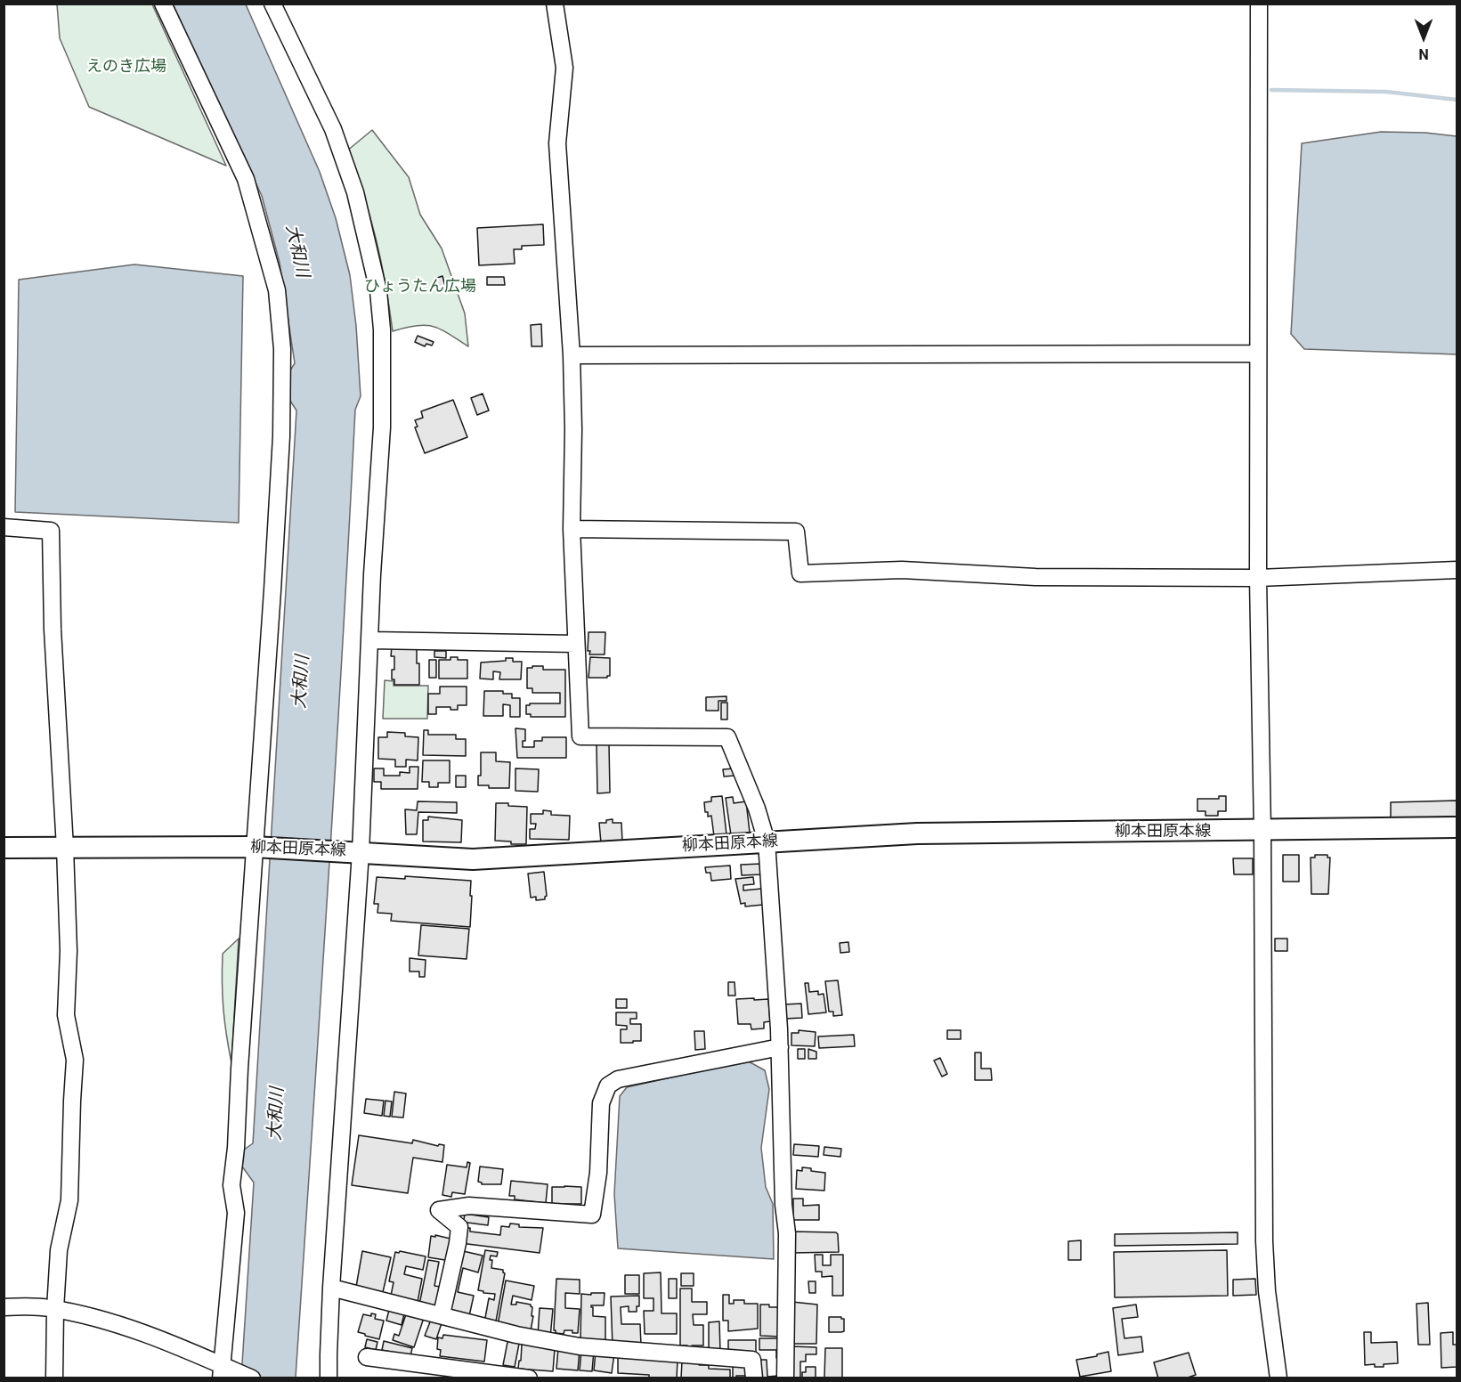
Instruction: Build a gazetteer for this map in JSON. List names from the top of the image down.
{
  "streets": {
    "main road": ["柳本田原本線"]
  },
  "water": ["大和川"],
  "parks": ["えのき広場", "ひょうたん広場"],
  "north": "bottom"
}
